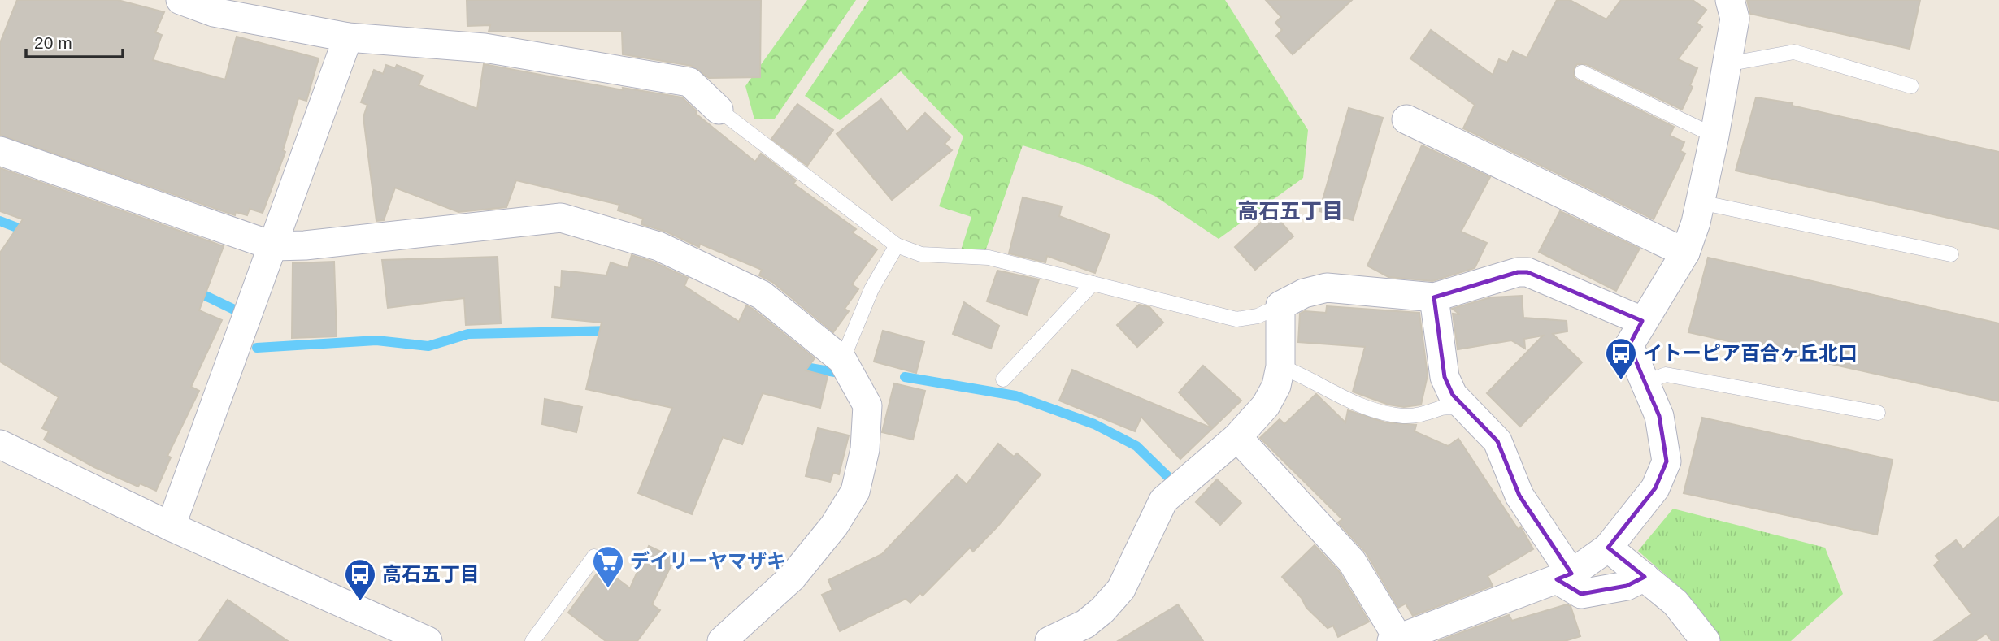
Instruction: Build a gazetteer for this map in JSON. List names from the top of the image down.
{
  "districts": ["高石五丁目"],
  "places": {
    "bus stop": ["イトーピア百合ヶ丘北口", "高石五丁目"],
    "supermarket": ["デイリーヤマザキ"]
  },
  "scale_bar": "20 m"
}
